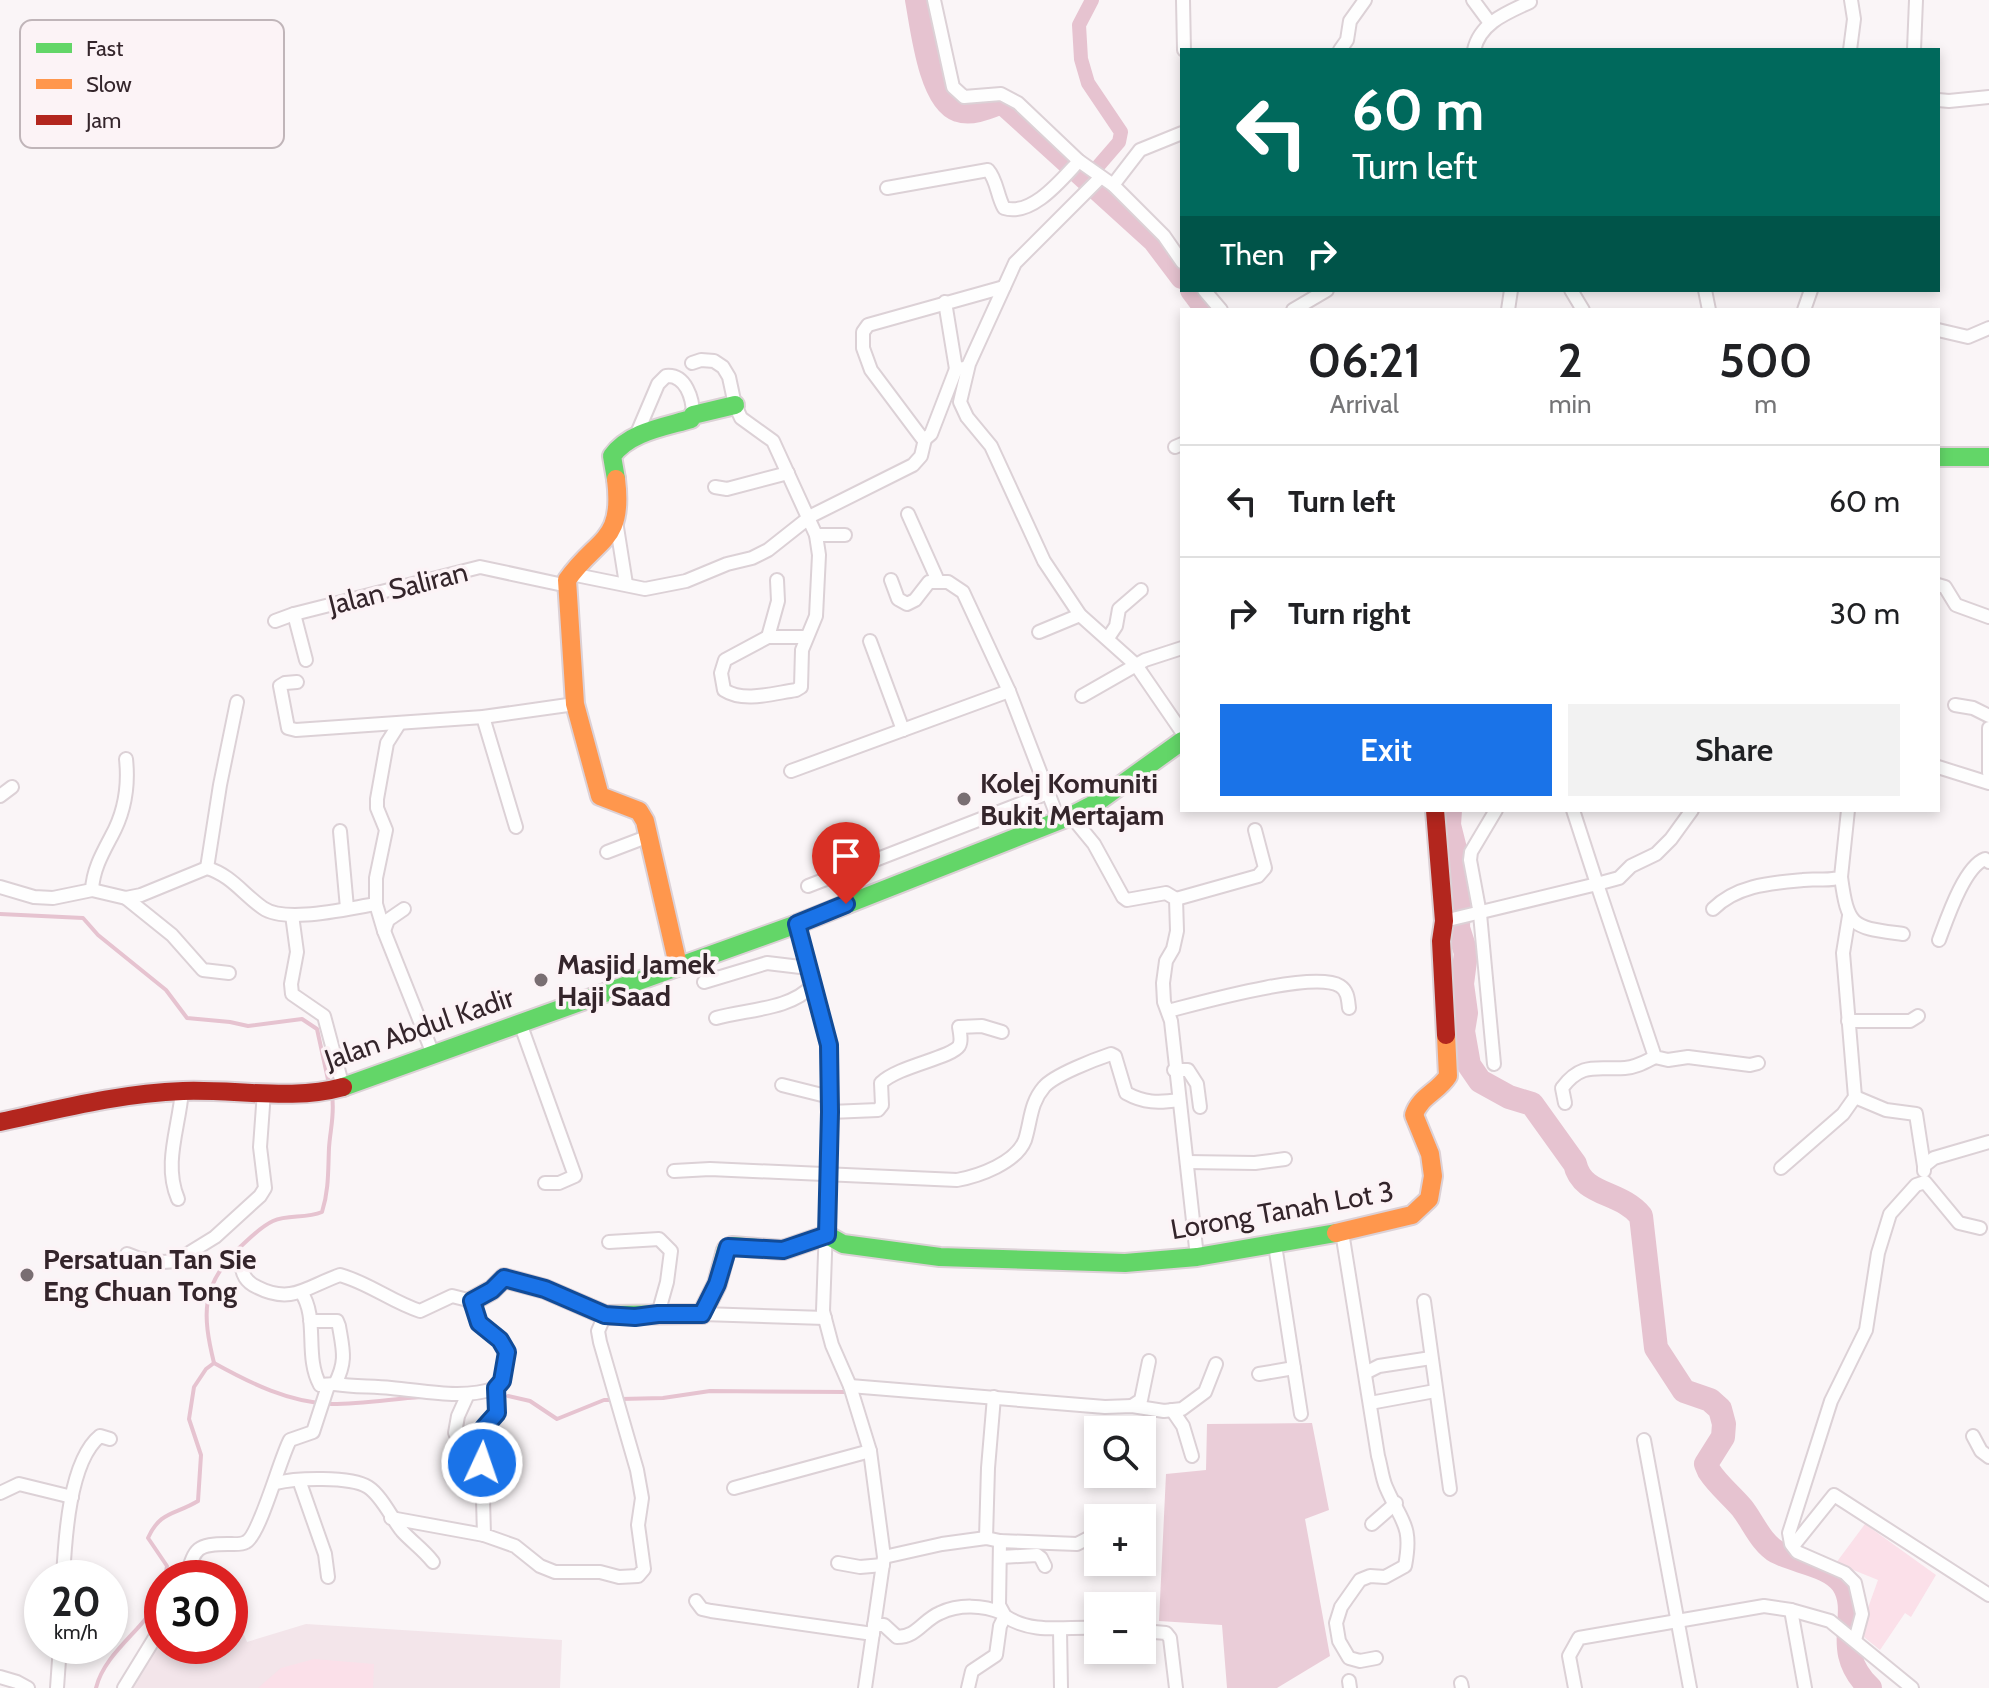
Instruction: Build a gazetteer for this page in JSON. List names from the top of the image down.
{
  "streets": {
    "street": ["Jalan Saliran", "Jalan Abdul Kadir", "Lorong Tanah Lot 3"]
  },
  "places": ["Kolej Komuniti Bukit Mertajam", "Masjid Jamek Haji Saad", "Persatuan Tan Sie Eng Chuan Tong"],
  "legend": ["Fast", "Slow", "Jam"],
  "page": {
    "turn": ["60 m", "Turn left"],
    "then": "Then",
    "eta": [
      "06:21",
      "Arrival",
      "2",
      "min",
      "500",
      "m"
    ],
    "list": [
      {
        "name": "Turn left",
        "value": "60 m"
      },
      {
        "name": "Turn right",
        "value": "30 m"
      }
    ],
    "buttons": ["Exit", "Share"],
    "map_buttons": ["+", "−"],
    "speed": "20 km/h",
    "limit": "30"
  }
}
